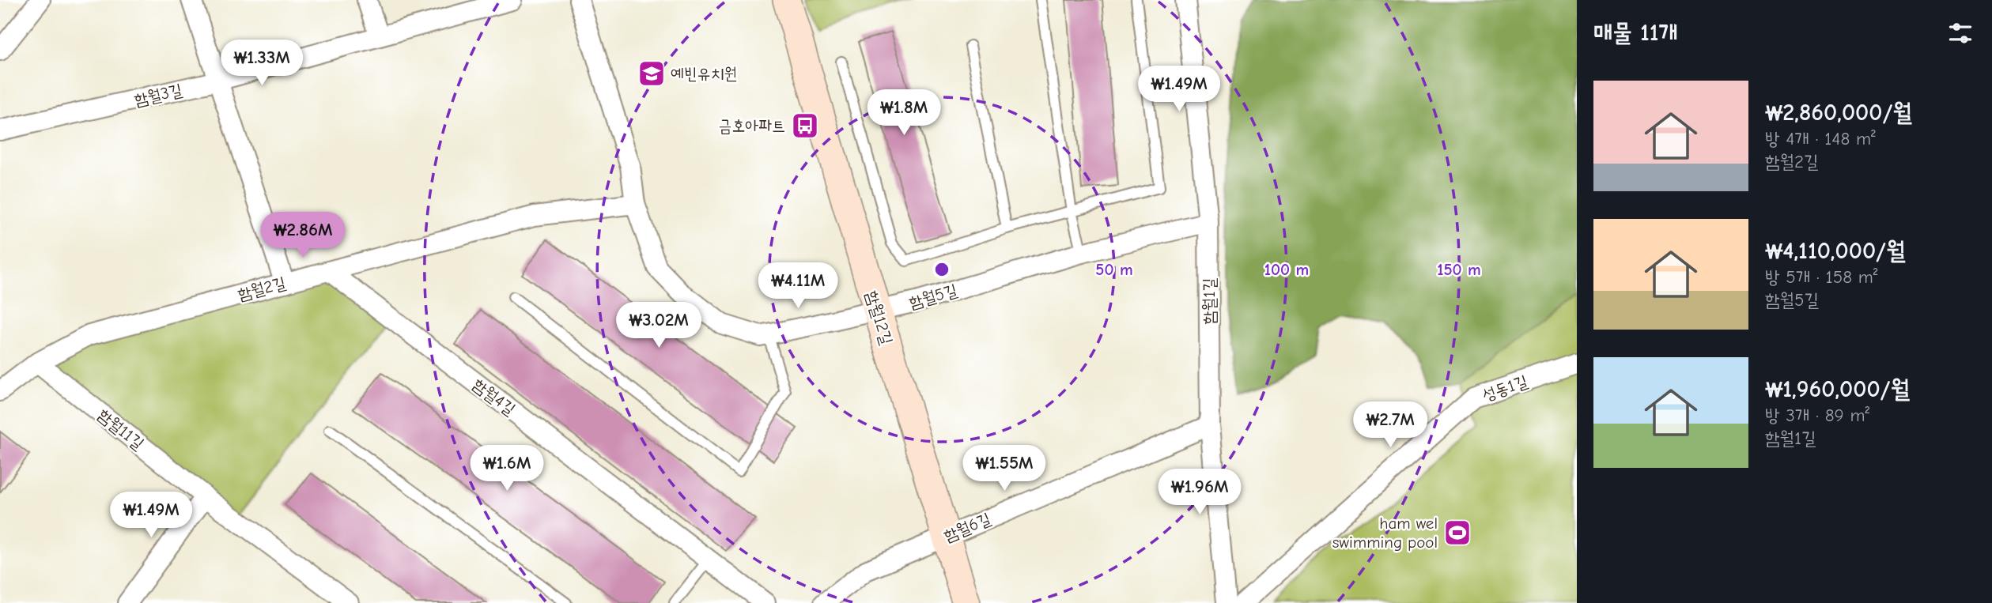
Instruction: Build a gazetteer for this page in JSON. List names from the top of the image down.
{
  "streets": {
    "street": [
      "함월3길",
      "함월2길",
      "함월5길",
      "함월1길",
      "함월12길",
      "성동1길",
      "함월4길",
      "함월11길",
      "함월6길"
    ]
  },
  "crossings": [
    ["함월2길", "함월5길"],
    ["함월2길", "함월4길"],
    ["함월2길", "함월11길"],
    ["함월5길", "함월1길"],
    ["함월5길", "함월12길"],
    ["함월1길", "함월6길"],
    ["함월12길", "함월6길"]
  ],
  "places": {
    "school or university": ["예빈유치원"],
    "bus stop": ["금호아파트"],
    "sports": ["ham wel swimming pool"]
  },
  "page": {
    "heading": "매물 11개",
    "price": [
      "₩1.33M",
      "₩1.49M",
      "₩1.8M",
      "₩2.86M",
      "₩4.11M",
      "₩3.02M",
      "₩2.7M",
      "₩1.6M",
      "₩1.55M",
      "₩1.96M",
      "₩1.49M"
    ],
    "list": [
      {
        "name": "₩2,860,000/월",
        "note": "방 4개 · 148 m² · 함월2길"
      },
      {
        "name": "₩4,110,000/월",
        "note": "방 5개 · 158 m² · 함월5길"
      },
      {
        "name": "₩1,960,000/월",
        "note": "방 3개 · 89 m² · 함월1길"
      }
    ]
  },
  "rings": ["50 m", "100 m", "150 m"]
}
